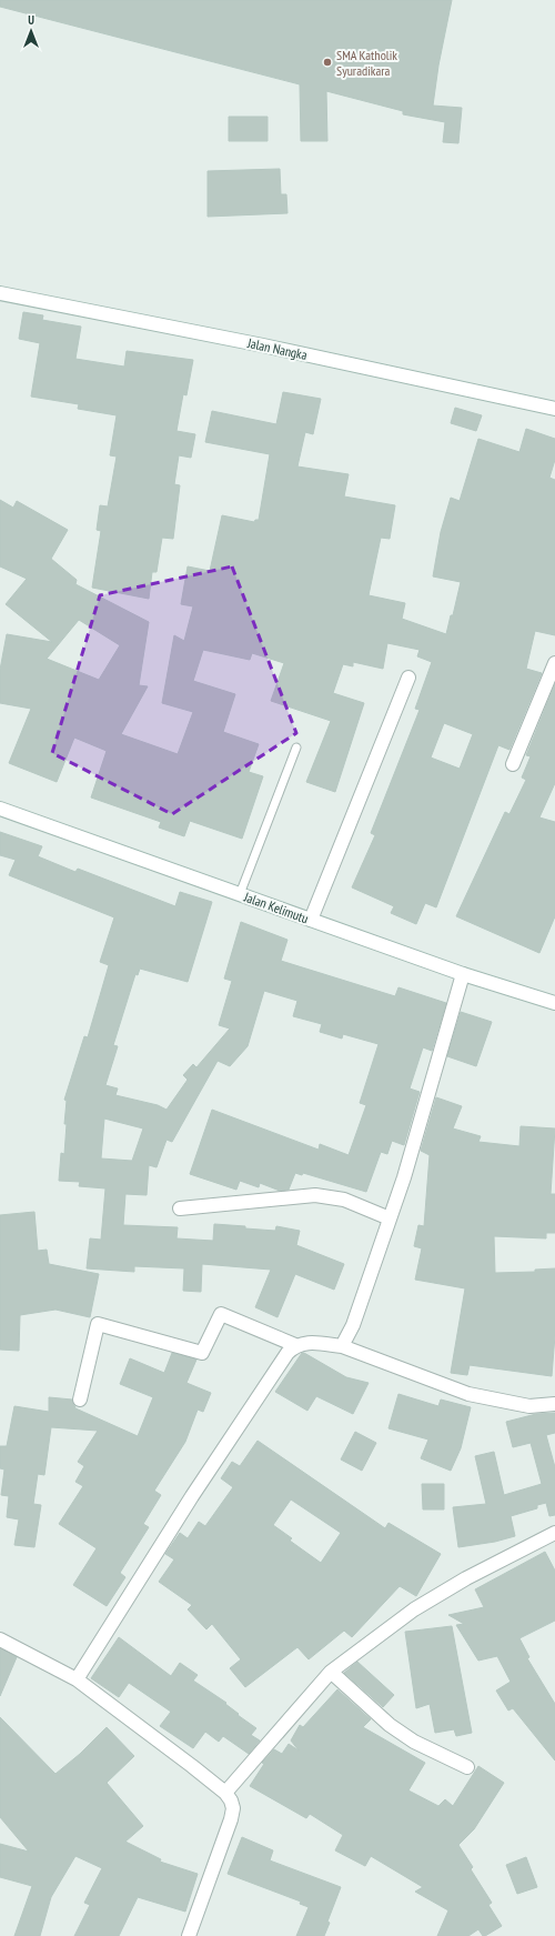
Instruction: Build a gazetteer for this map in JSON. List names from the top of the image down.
{
  "streets": {
    "street": ["Jalan Nangka", "Jalan Kelimutu"]
  },
  "places": ["SMA Katholik Syuradikara"],
  "north": "top"
}
